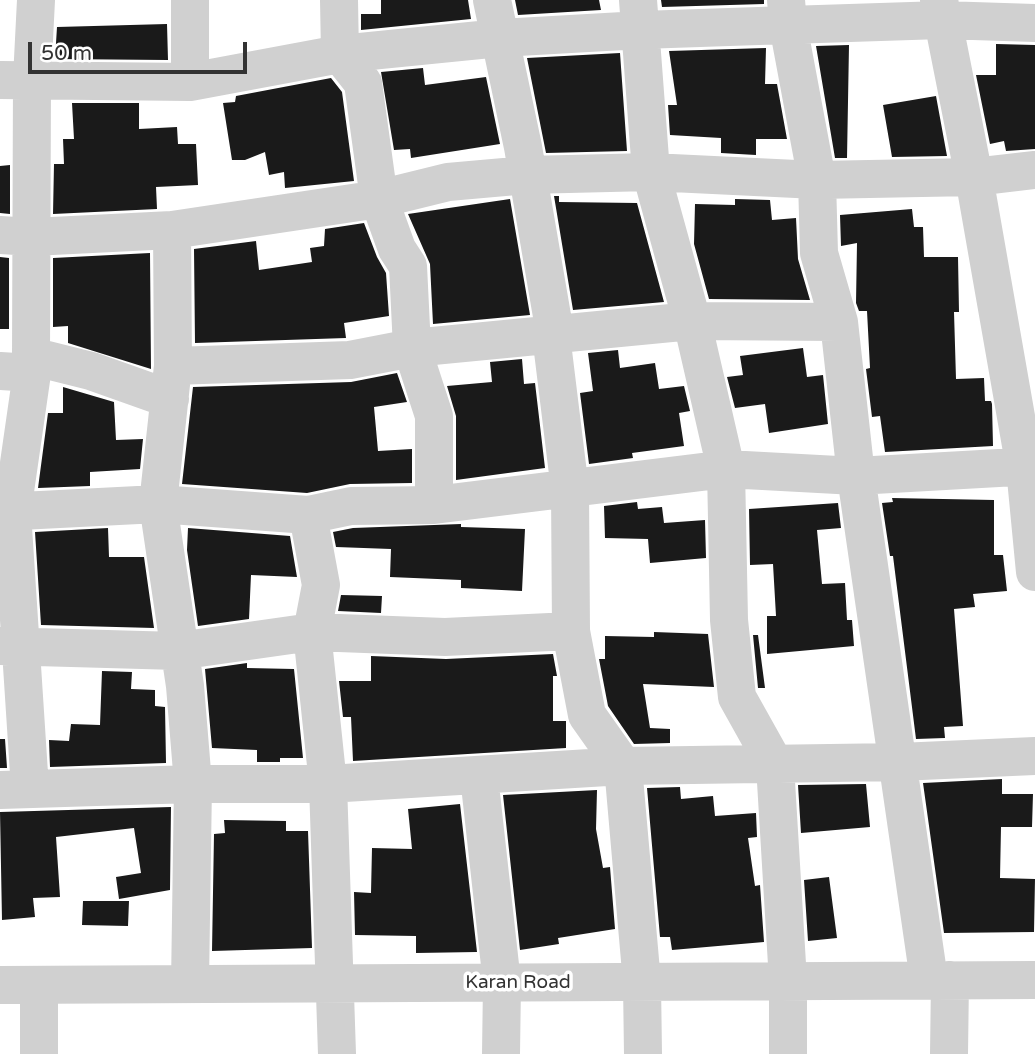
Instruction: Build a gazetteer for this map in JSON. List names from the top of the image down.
{
  "streets": {
    "street": ["Karan Road"]
  },
  "scale_bar": "50 m"
}
